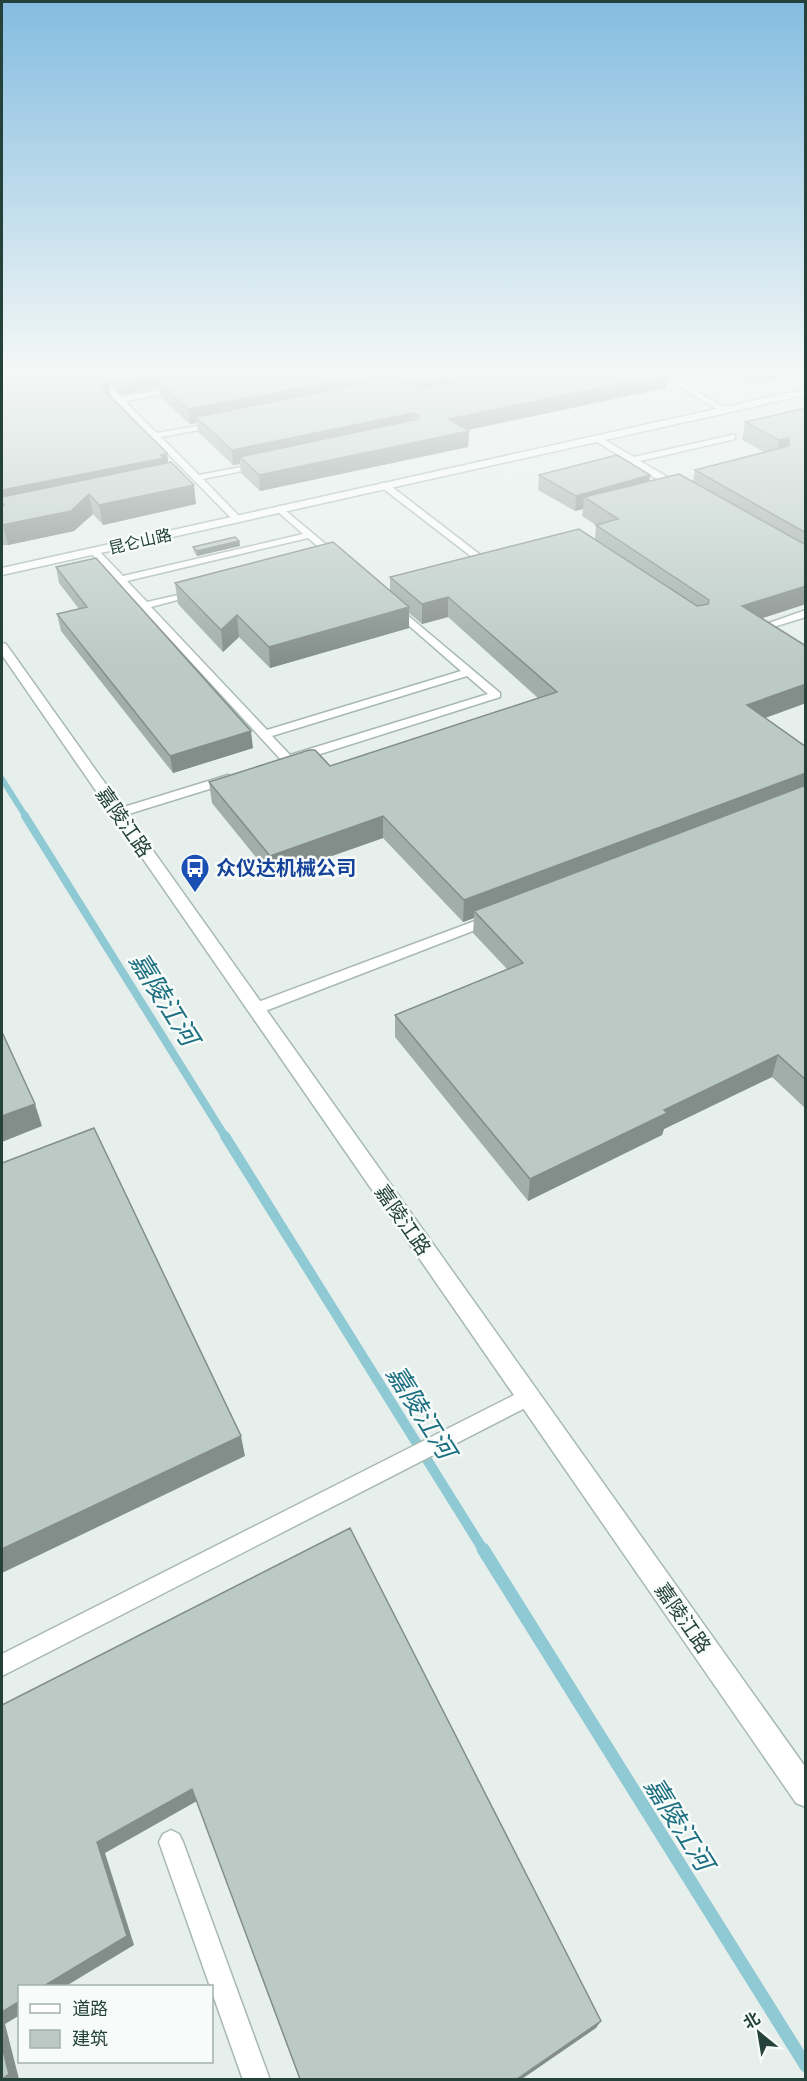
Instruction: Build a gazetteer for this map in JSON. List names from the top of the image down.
{
  "streets": {
    "street": ["昆仑山路", "嘉陵江路"]
  },
  "water": ["嘉陵江河"],
  "places": {
    "bus stop": ["众仪达机械公司"]
  },
  "legend": ["道路", "建筑"],
  "north": "top left"
}
